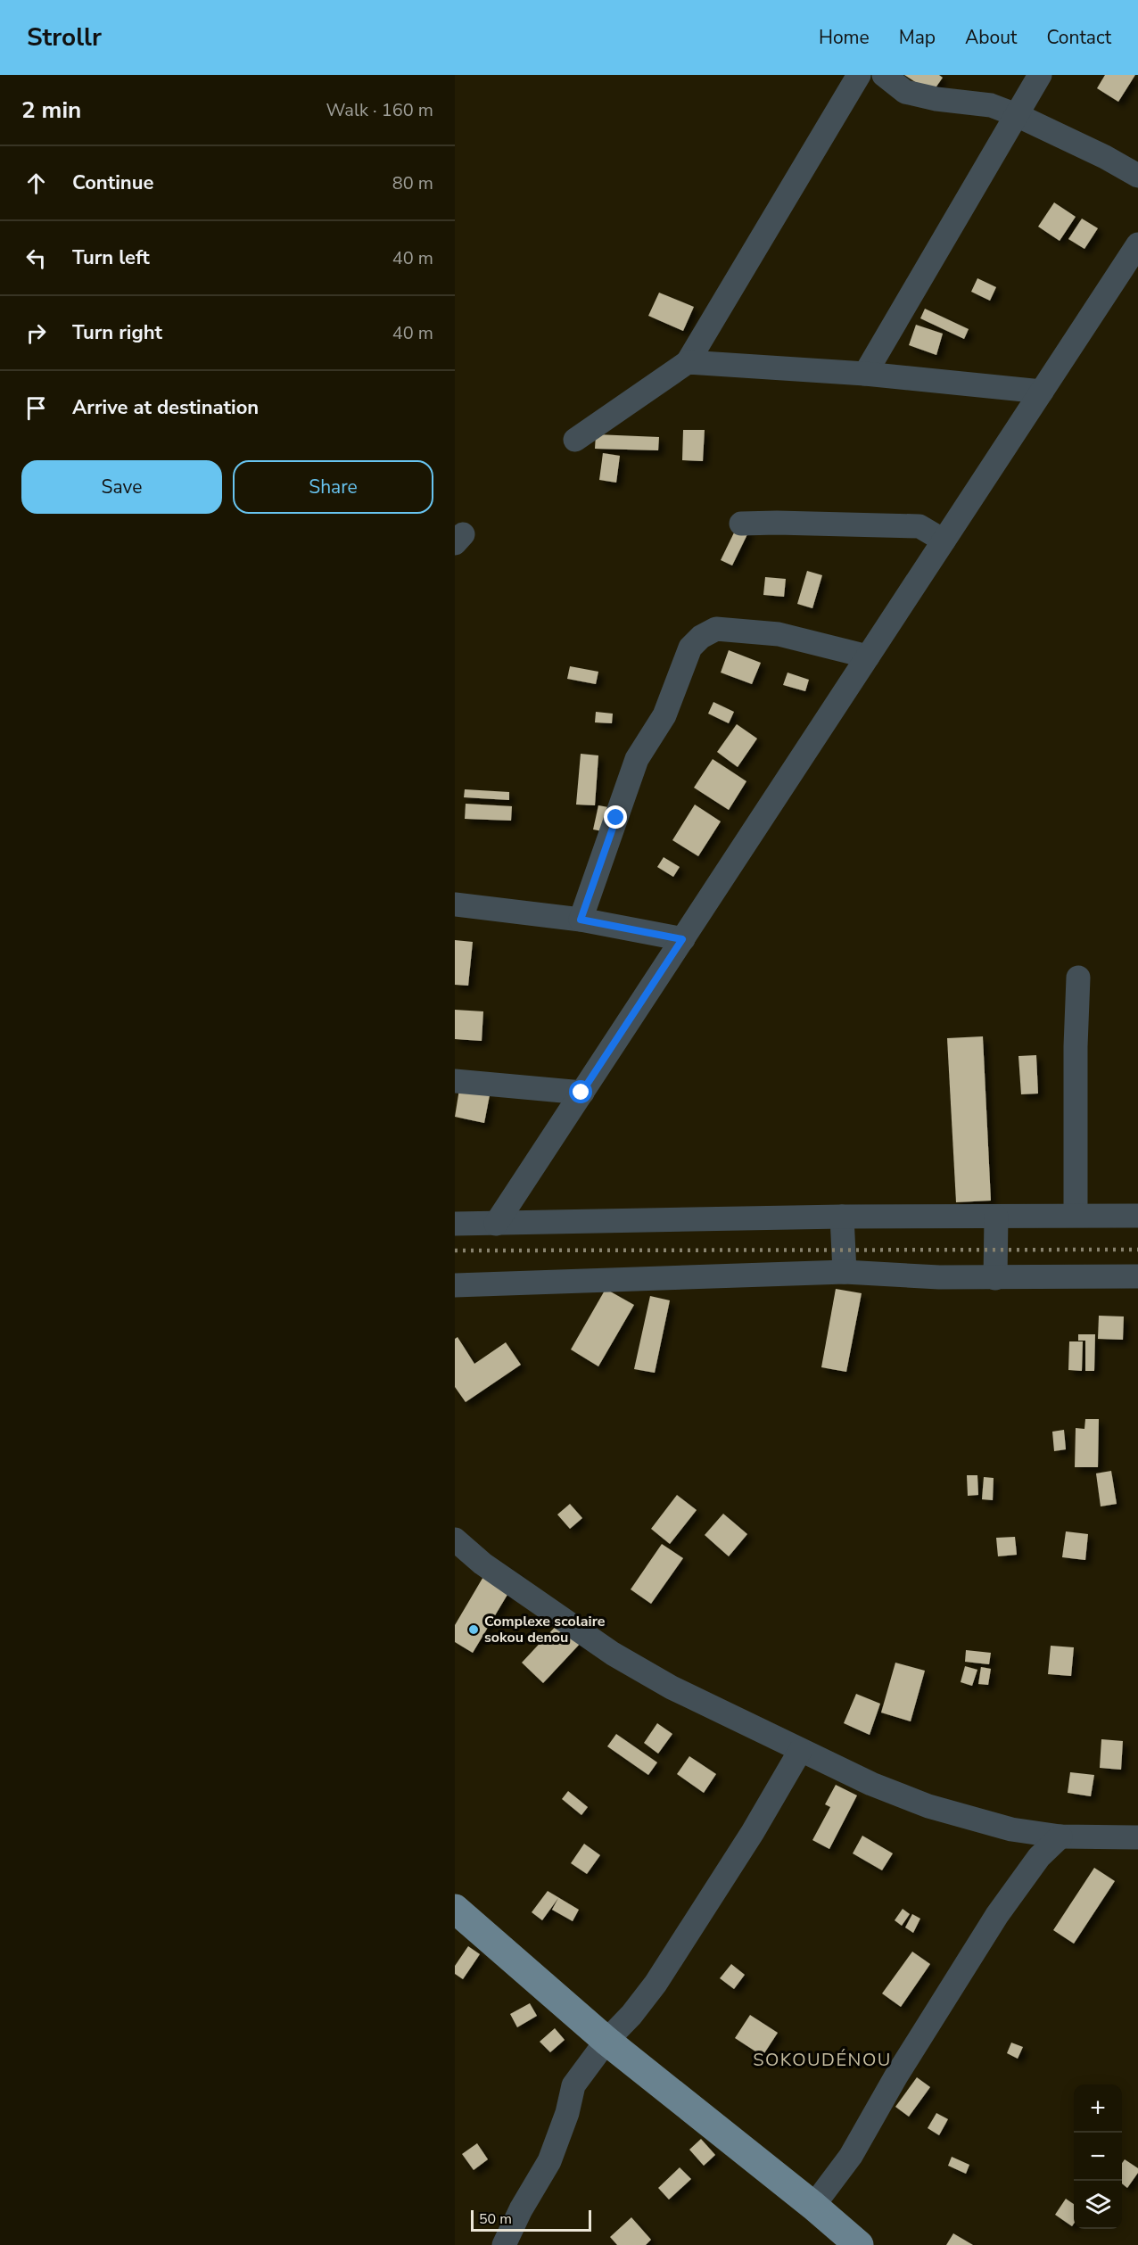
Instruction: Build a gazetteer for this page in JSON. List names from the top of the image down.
{
  "districts": ["SOKOUDÉNOU"],
  "places": ["Complexe scolaire sokou denou"],
  "scale_bar": "50 m",
  "page": {
    "header": "Strollr",
    "nav": [
      "Home",
      "Map",
      "About",
      "Contact"
    ],
    "heading": ["2 min", "Walk · 160 m"],
    "list": [
      ["Continue", "80 m"],
      ["Turn left", "40 m"],
      ["Turn right", "40 m"],
      "Arrive at destination"
    ],
    "buttons": ["Save", "Share"],
    "map_buttons": ["+", "−"],
    "scale": "50 m"
  }
}
